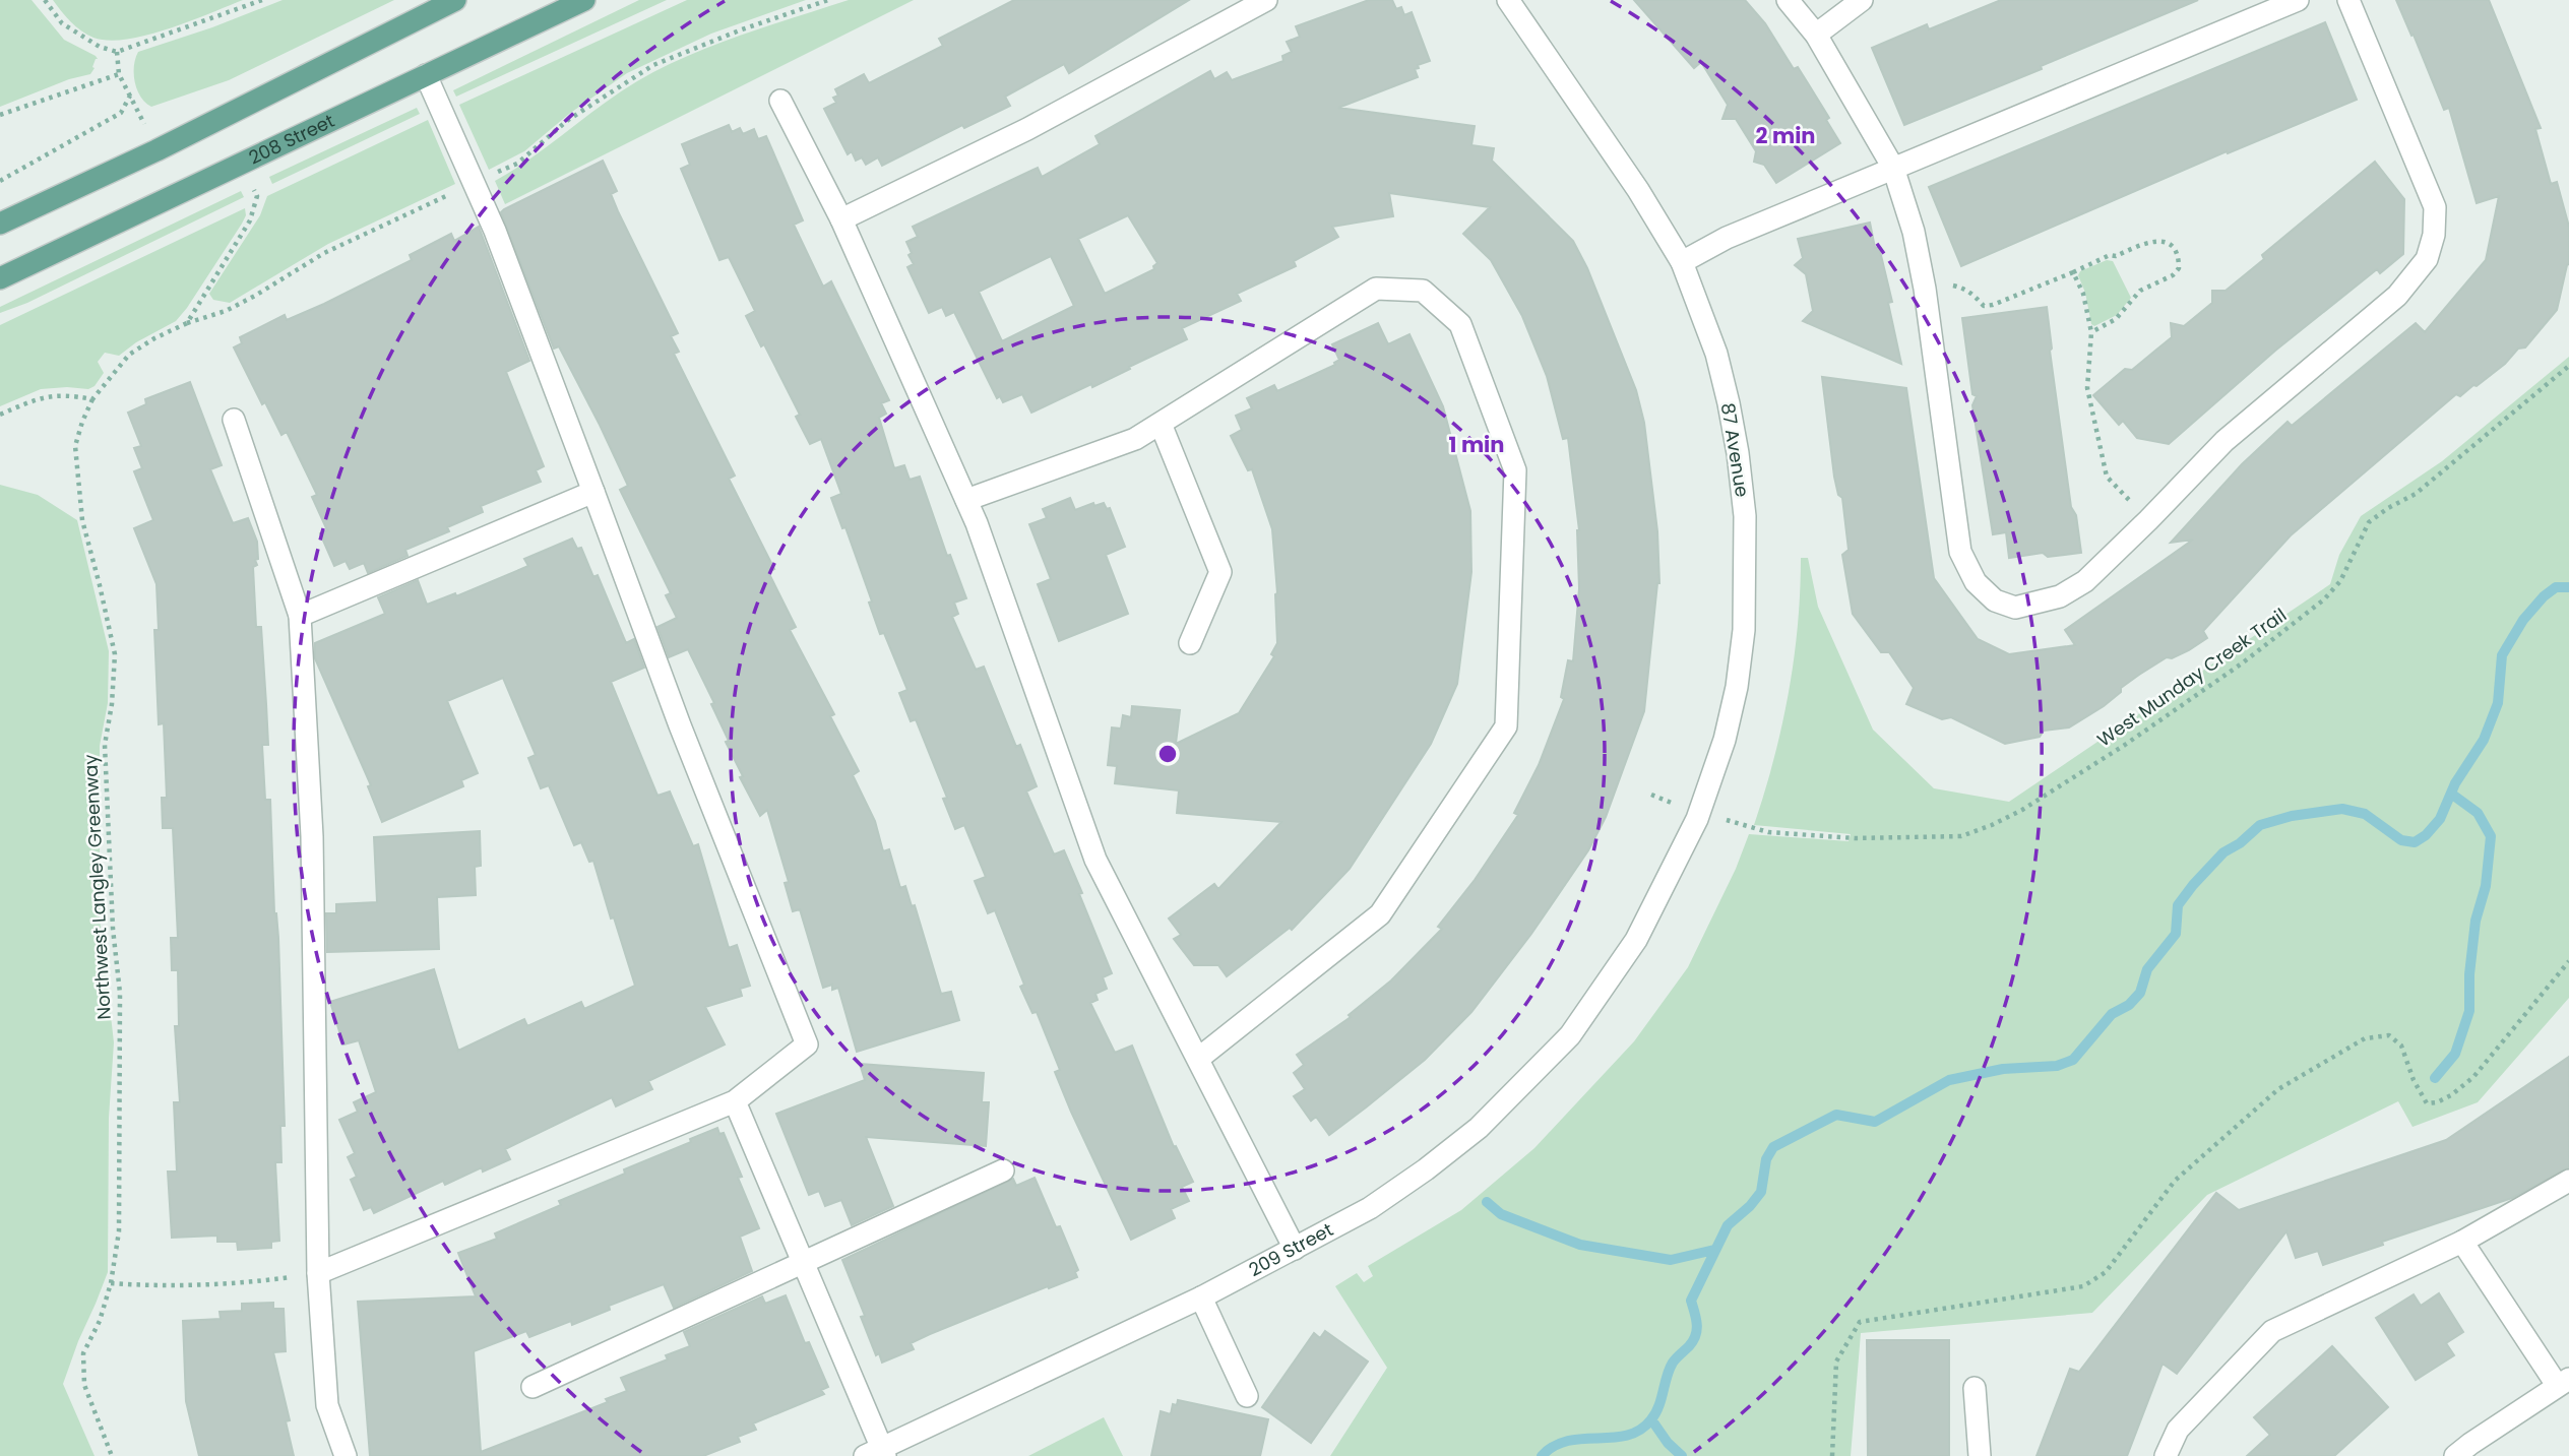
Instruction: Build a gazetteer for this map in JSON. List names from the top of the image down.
{
  "streets": {
    "main road": ["208 Street"],
    "street": ["87 Avenue", "209 Street"],
    "path": ["West Munday Creek Trail", "Northwest Langley Greenway"]
  },
  "crossings": [
    ["87 Avenue", "209 Street"]
  ],
  "rings": ["2 min", "1 min"]
}
